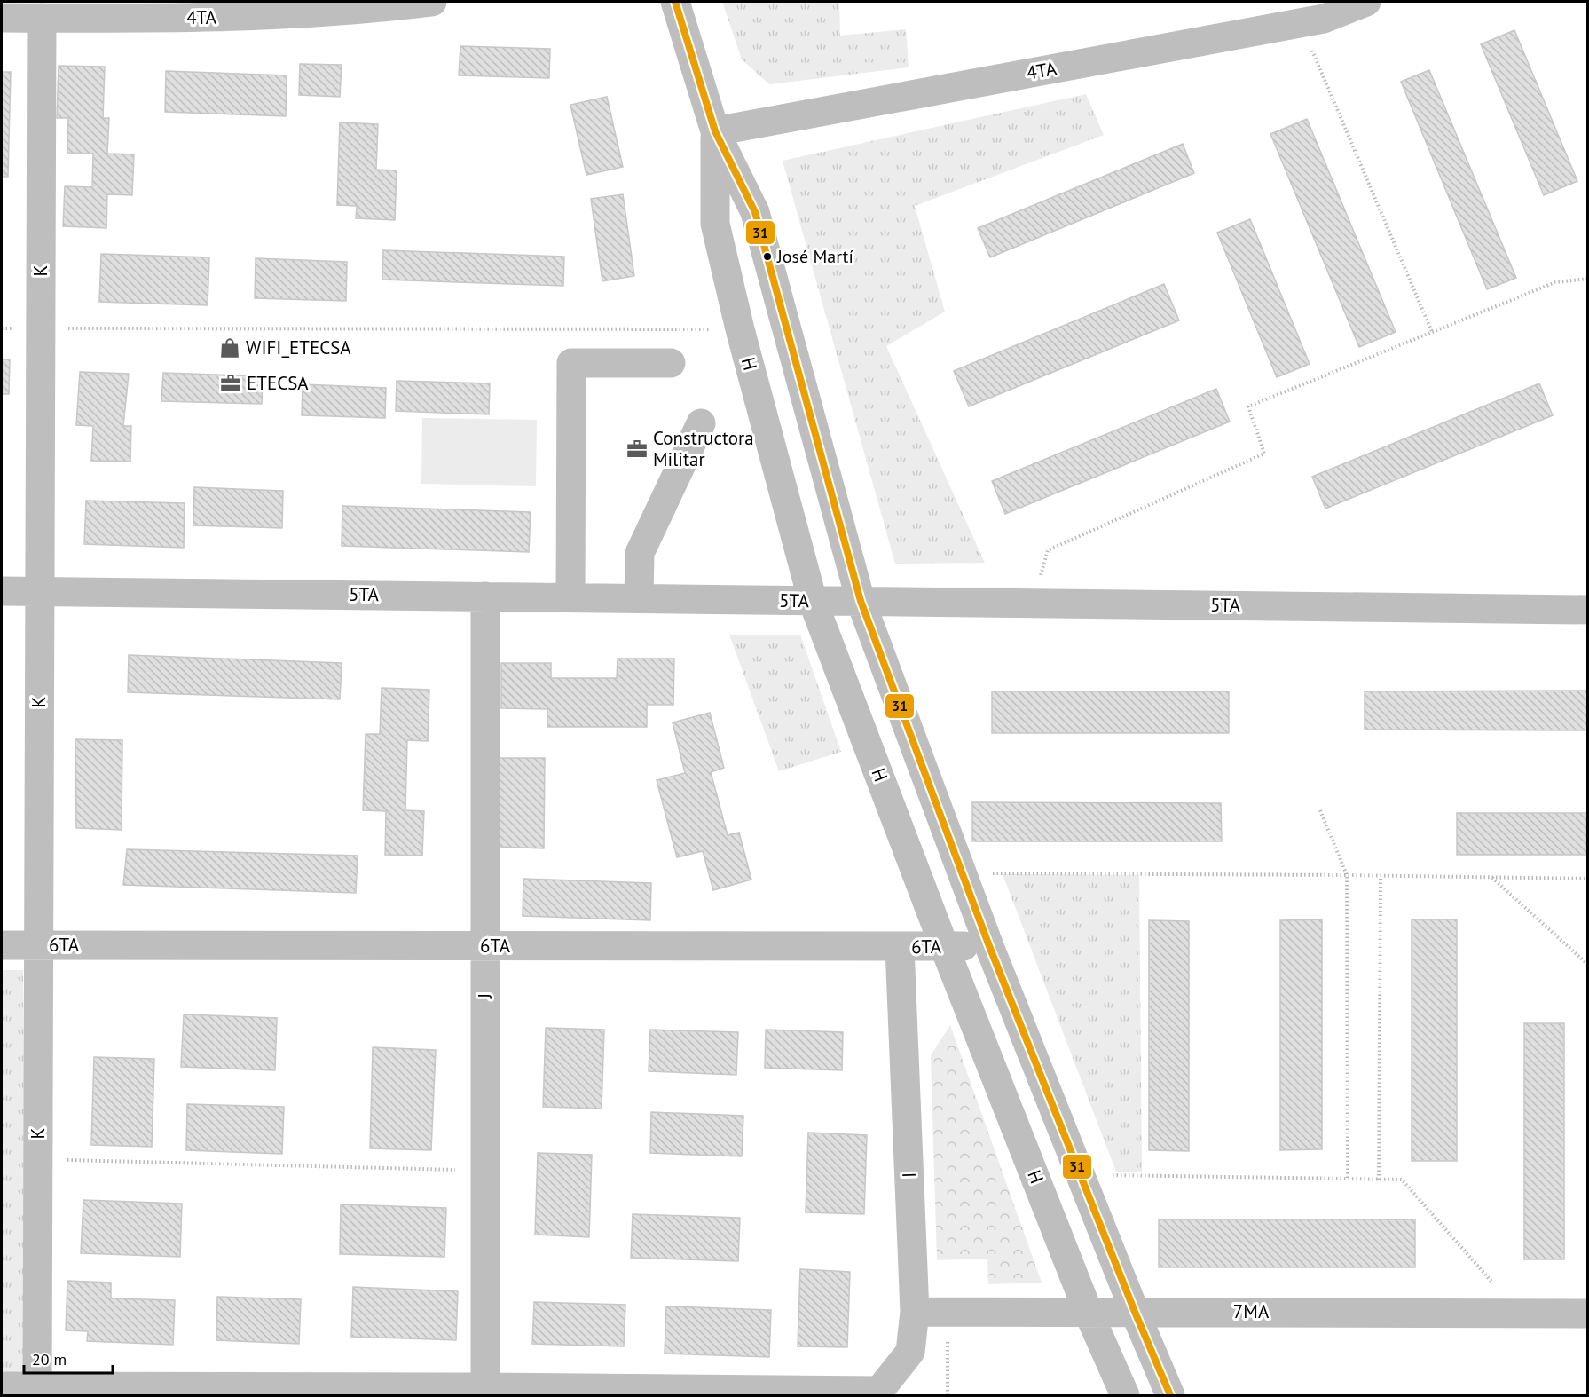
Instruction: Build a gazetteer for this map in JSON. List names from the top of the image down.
{
  "streets": {
    "street": [
      "4TA",
      "K",
      "H",
      "5TA",
      "6TA",
      "J",
      "I",
      "7MA"
    ]
  },
  "crossings": [
    ["4TA", "K"],
    ["4TA", "H"],
    ["K", "5TA"],
    ["K", "6TA"],
    ["H", "5TA"],
    ["H", "6TA"],
    ["H", "7MA"],
    ["5TA", "J"],
    ["6TA", "J"],
    ["6TA", "I"],
    ["J", "I"],
    ["I", "7MA"]
  ],
  "places": {
    "other": ["José Martí"],
    "shop": ["WIFI_ETECSA"],
    "office": ["ETECSA", "Constructora Militar"]
  },
  "lines": ["transit line 31"],
  "scale_bar": "20 m"
}
